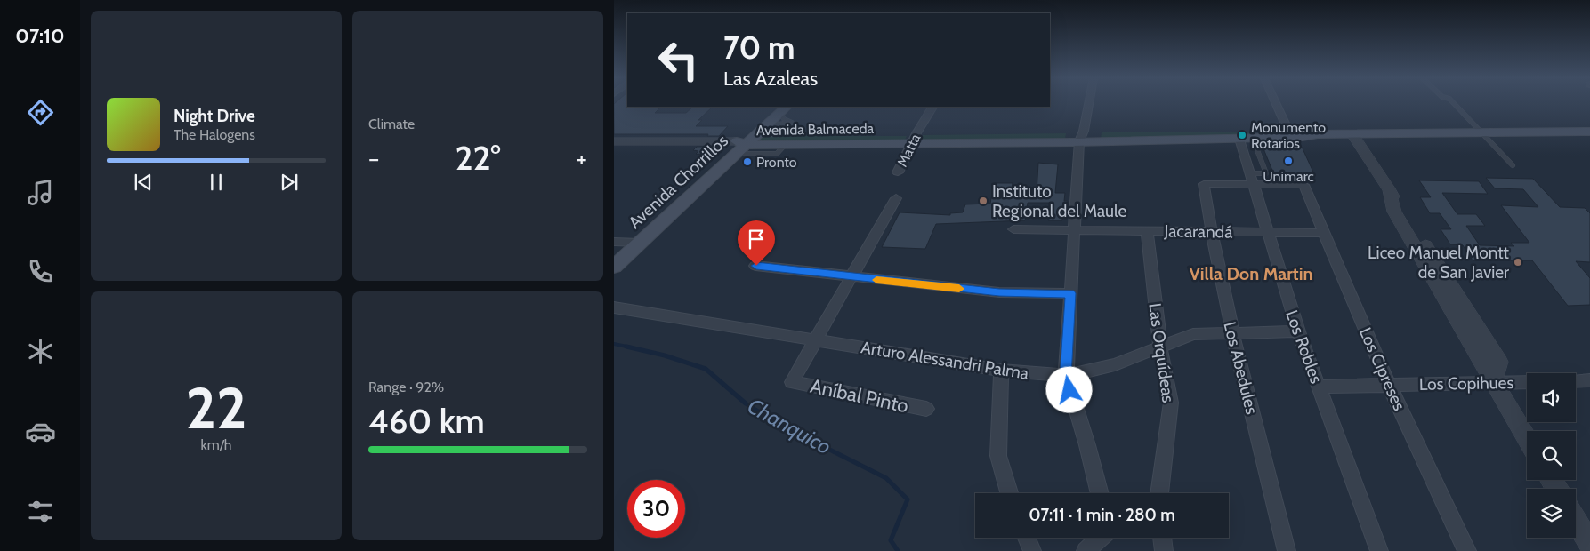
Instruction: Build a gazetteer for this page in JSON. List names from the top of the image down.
{
  "streets": {
    "main road": ["Avenida Balmaceda", "Avenida Chorrillos"],
    "street": [
      "Matta",
      "Jacarandá",
      "Los Robles",
      "Las Orquídeas",
      "Arturo Alessandri Palma",
      "Los Abedules",
      "Los Cipreses",
      "Los Copihues",
      "Aníbal Pinto"
    ]
  },
  "crossings": [
    ["Avenida Balmaceda", "Matta"],
    ["Avenida Balmaceda", "Avenida Chorrillos"],
    ["Avenida Balmaceda", "Los Robles"],
    ["Jacarandá", "Los Robles"],
    ["Jacarandá", "Las Orquídeas"],
    ["Jacarandá", "Los Abedules"],
    ["Jacarandá", "Los Cipreses"],
    ["Los Robles", "Arturo Alessandri Palma"],
    ["Los Robles", "Los Abedules"],
    ["Los Robles", "Los Cipreses"],
    ["Los Robles", "Los Copihues"],
    ["Las Orquídeas", "Arturo Alessandri Palma"],
    ["Arturo Alessandri Palma", "Los Abedules"],
    ["Arturo Alessandri Palma", "Aníbal Pinto"],
    ["Los Abedules", "Los Cipreses"],
    ["Los Cipreses", "Los Copihues"]
  ],
  "districts": ["Villa Don Martin"],
  "water": ["Chanquico"],
  "places": [
    "Monumento Rotarios",
    "Unimarc",
    "Pronto",
    "Instituto Regional del Maule",
    "Liceo Manuel Montt de San Javier"
  ],
  "page": {
    "tabs": "07:10",
    "tile": [
      "Climate",
      ["22", "km/h"],
      ["Range · 92%", "460 km"]
    ],
    "turn": ["70 m", "Las Azaleas"],
    "song": ["Night Drive", "The Halogens"],
    "heat": ["−", "22°", "+"],
    "limit": "30",
    "trip": "07:11 · 1 min · 280 m"
  }
}
